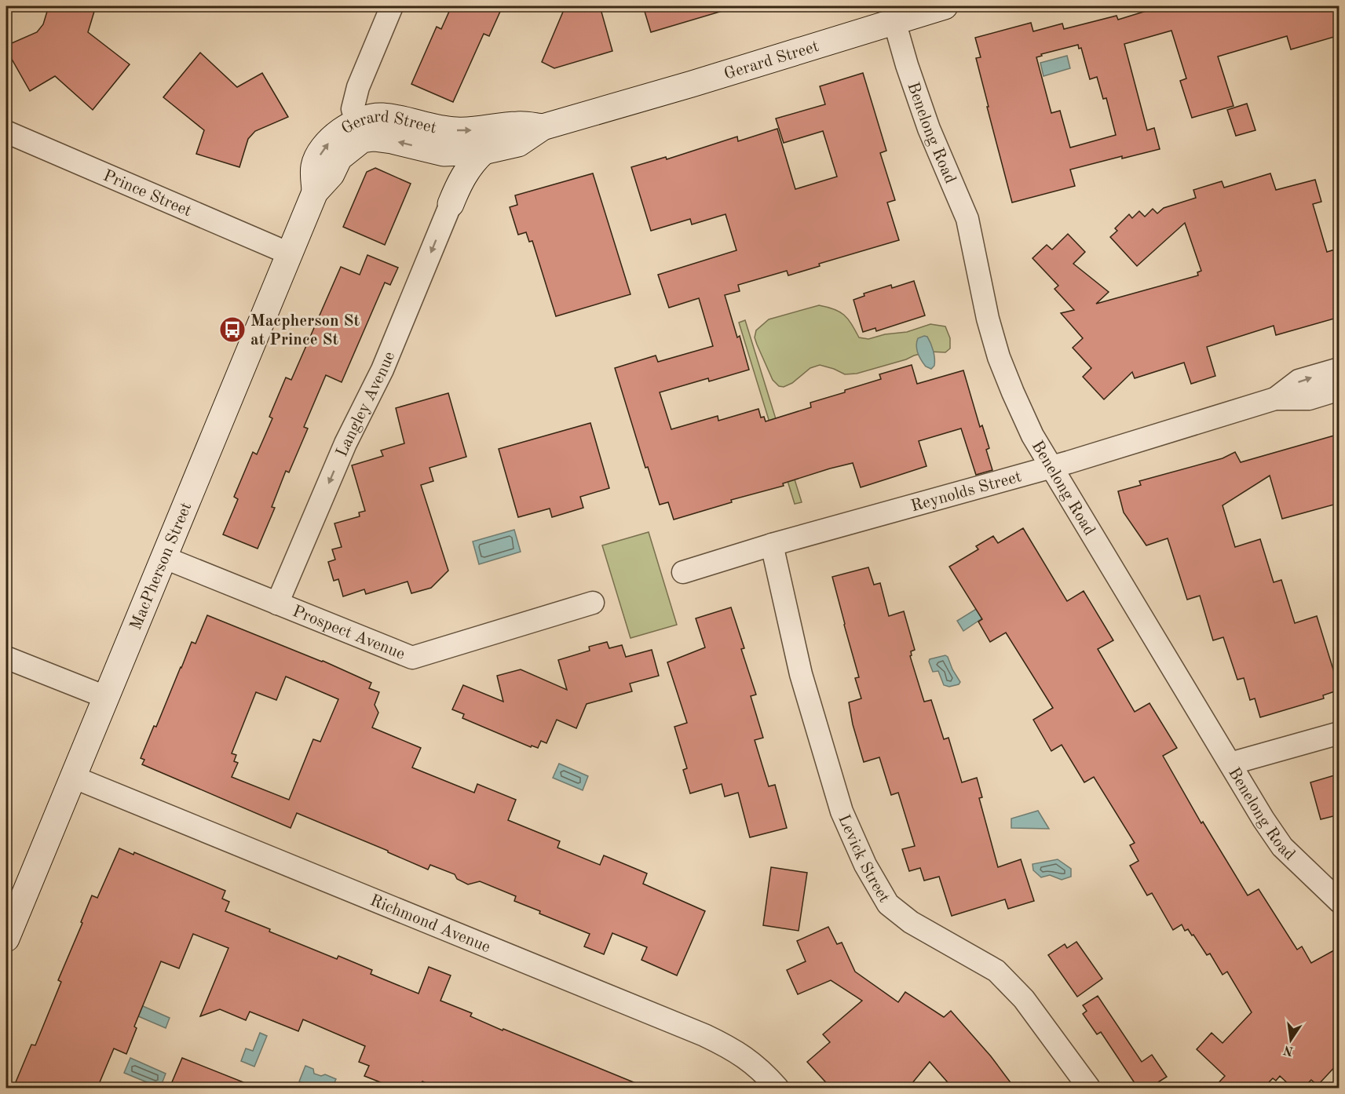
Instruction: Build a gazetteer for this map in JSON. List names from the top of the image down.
{
  "streets": {
    "main road": ["Gerard Street", "MacPherson Street"],
    "street": [
      "Benelong Road",
      "Prince Street",
      "Langley Avenue",
      "Reynolds Street",
      "Prospect Avenue",
      "Levick Street",
      "Richmond Avenue"
    ]
  },
  "crossings": [
    ["Gerard Street", "Benelong Road"],
    ["Gerard Street", "MacPherson Street"],
    ["Benelong Road", "Reynolds Street"],
    ["Prince Street", "MacPherson Street"],
    ["Langley Avenue", "Prospect Avenue"],
    ["Reynolds Street", "Levick Street"],
    ["MacPherson Street", "Prospect Avenue"],
    ["MacPherson Street", "Richmond Avenue"]
  ],
  "one_way": ["Langley Avenue"],
  "places": {
    "bus stop": ["Macpherson St at Prince St"]
  },
  "north": "bottom"
}
